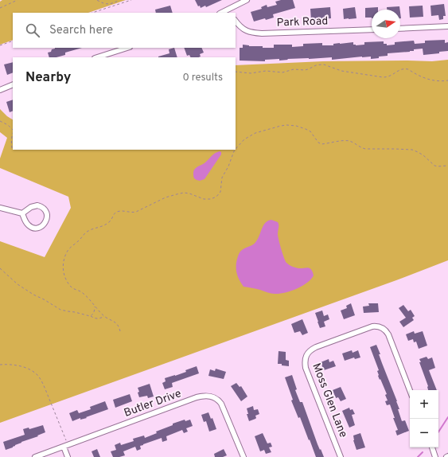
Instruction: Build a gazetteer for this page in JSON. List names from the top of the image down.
{
  "streets": {
    "street": ["Park Road", "Moss Glen Lane", "Butler Drive"]
  },
  "north": "right",
  "page": {
    "search": "Search here",
    "heading": ["Nearby", "0 results"],
    "map_buttons": ["+", "−"]
  }
}
